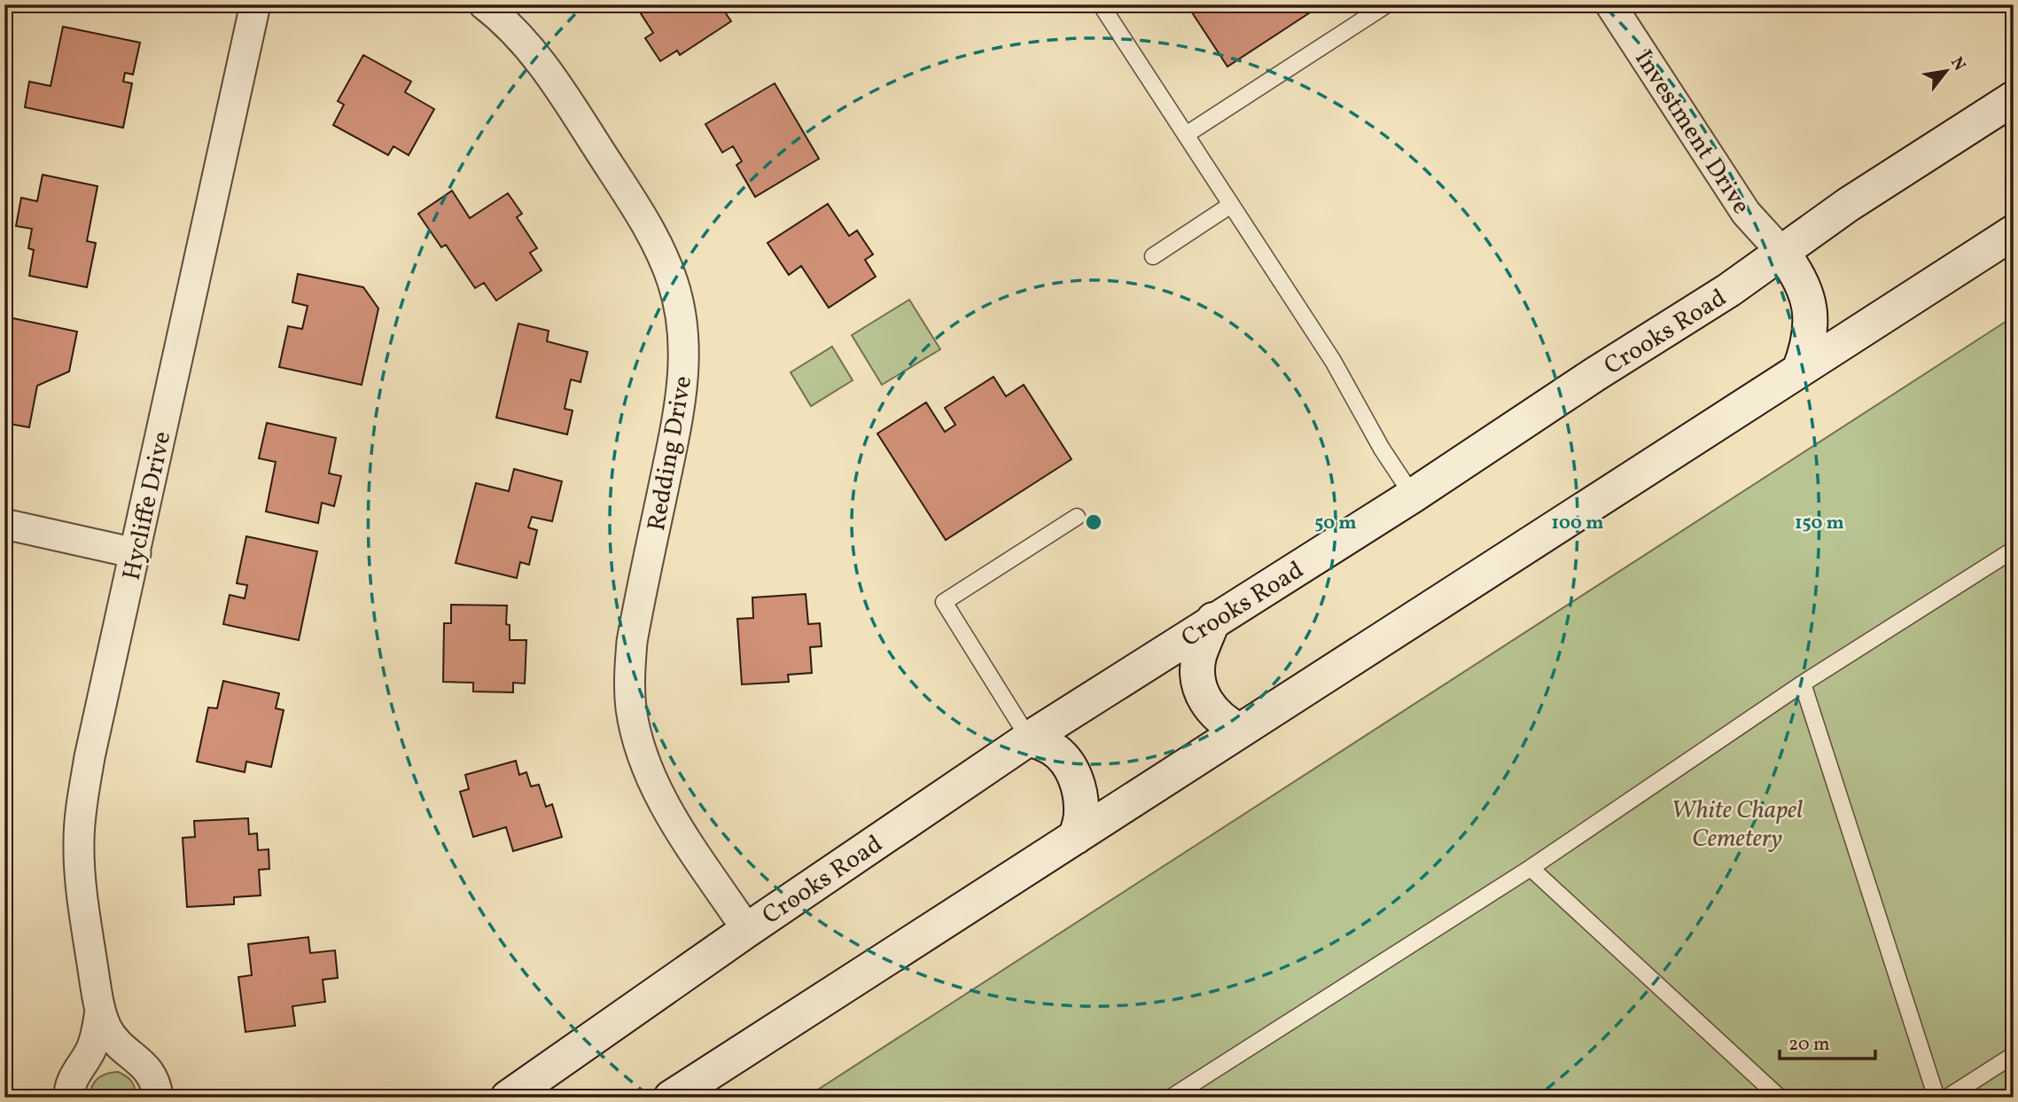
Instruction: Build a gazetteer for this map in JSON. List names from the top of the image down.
{
  "streets": {
    "main road": ["Crooks Road"],
    "street": ["Investment Drive", "Redding Drive", "Hycliffe Drive"]
  },
  "crossings": [
    ["Investment Drive", "Crooks Road"],
    ["Crooks Road", "Redding Drive"]
  ],
  "parks": ["White Chapel Cemetery"],
  "scale_bar": "20 m",
  "north": "top right",
  "rings": ["50 m", "100 m", "150 m"]
}
